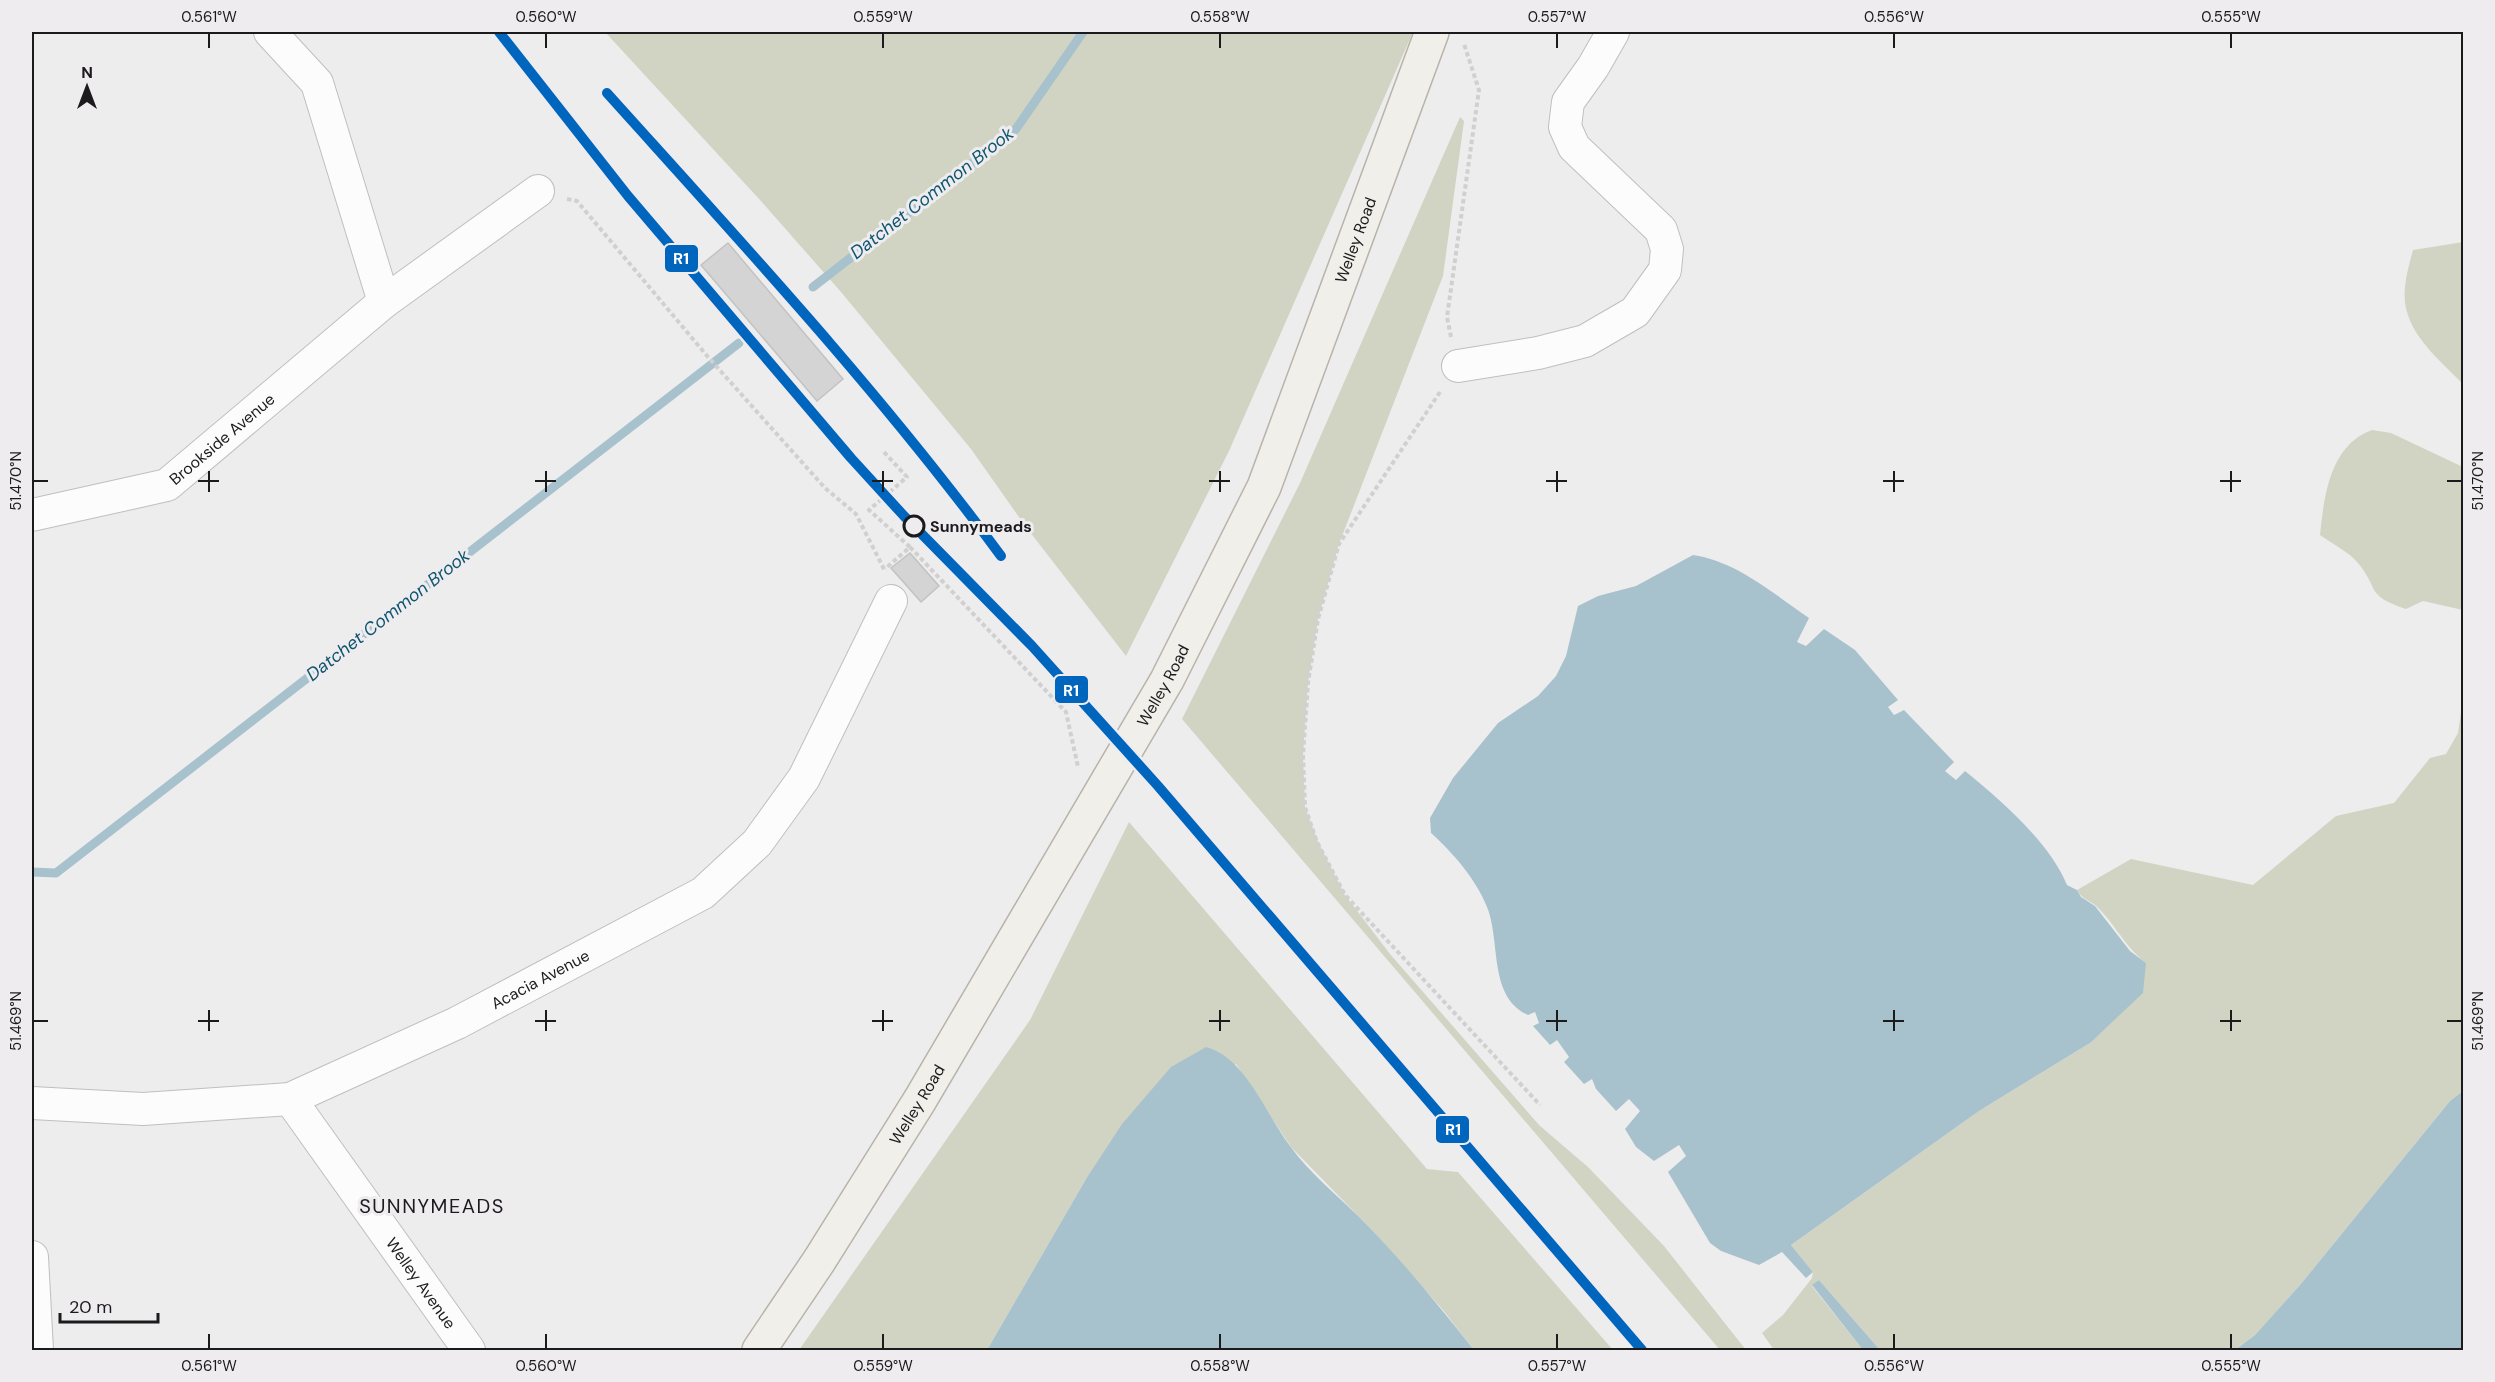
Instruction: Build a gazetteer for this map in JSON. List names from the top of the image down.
{
  "streets": {
    "main road": ["Welley Road"],
    "street": ["Brookside Avenue", "Acacia Avenue", "Welley Avenue"]
  },
  "crossings": [
    ["Acacia Avenue", "Welley Avenue"]
  ],
  "districts": ["SUNNYMEADS"],
  "water": ["Datchet Common Brook"],
  "places": ["Sunnymeads"],
  "lines": ["transit line R1"],
  "scale_bar": "20 m",
  "north": "top",
  "coordinates": [
    "0.561°W",
    "0.560°W",
    "0.559°W",
    "0.558°W",
    "0.557°W",
    "0.556°W",
    "0.555°W",
    "51.470°N",
    "51.469°N"
  ]
}
